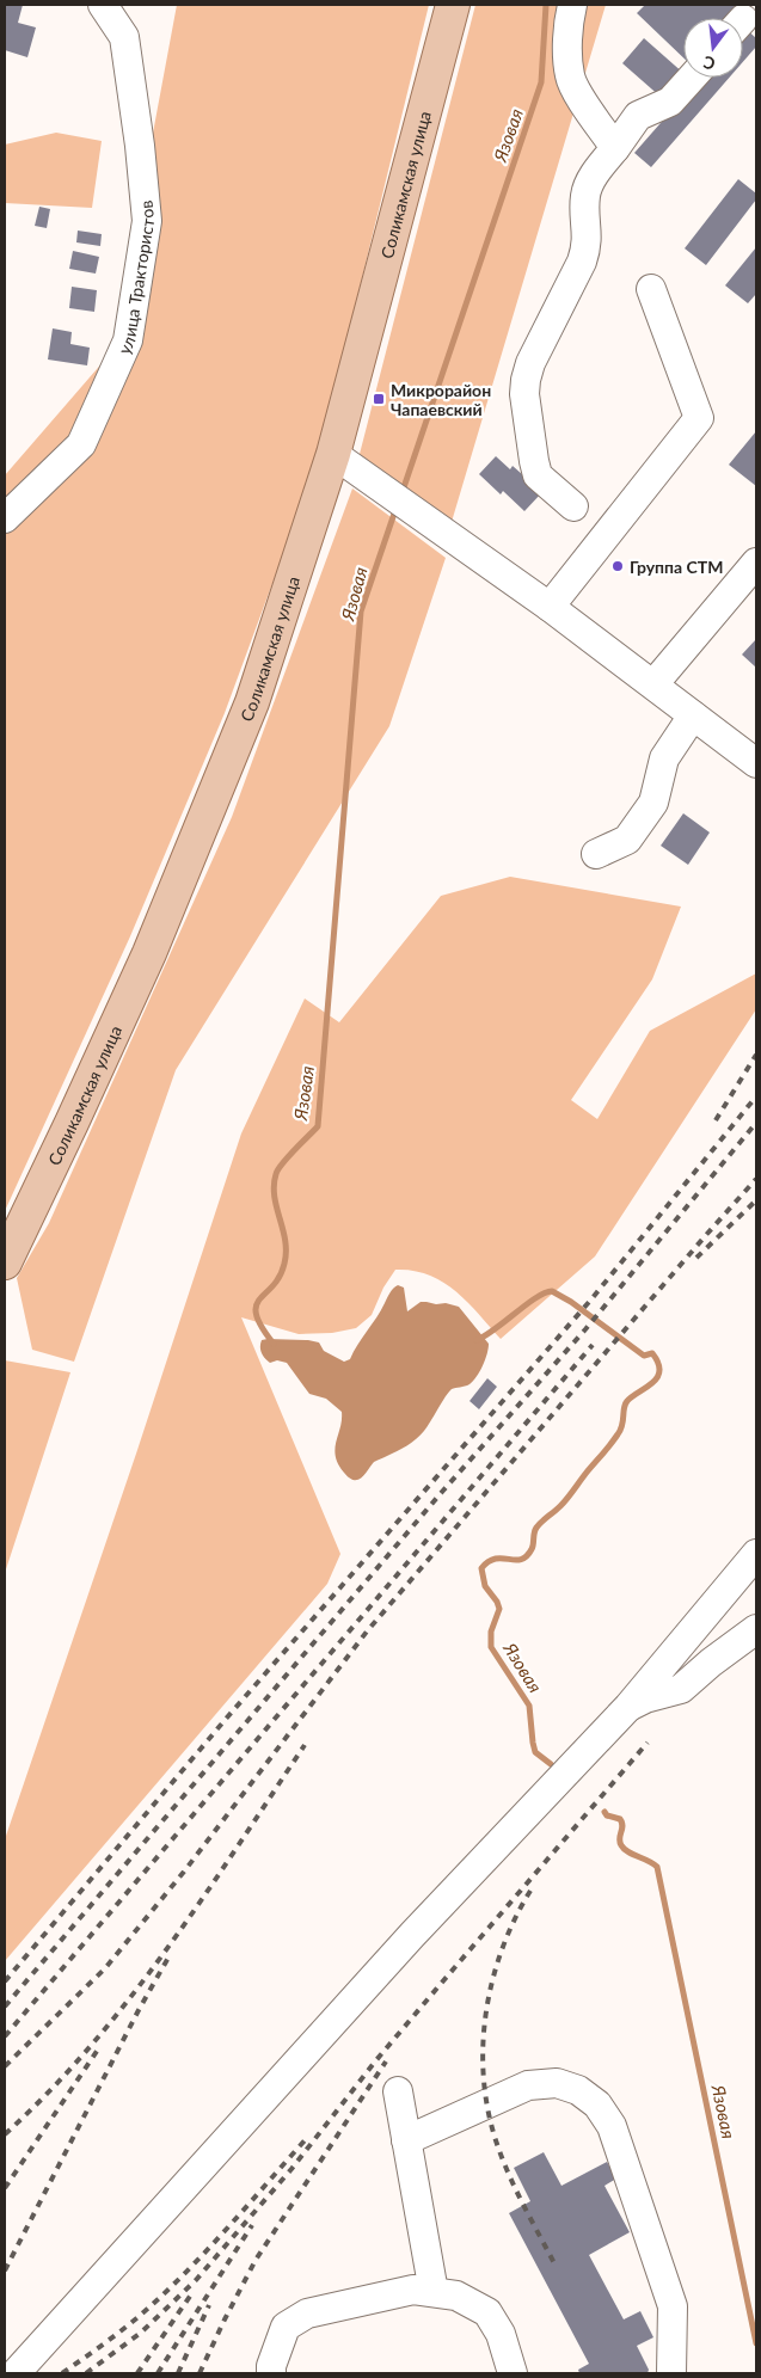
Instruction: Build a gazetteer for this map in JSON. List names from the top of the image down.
{
  "streets": {
    "main road": ["Соликамская улица"],
    "street": ["улица Трактористов"]
  },
  "water": ["Язовая"],
  "places": {
    "transit": ["Микрорайон Чапаевский"],
    "other": ["Группа СТМ"]
  },
  "north": "bottom"
}
